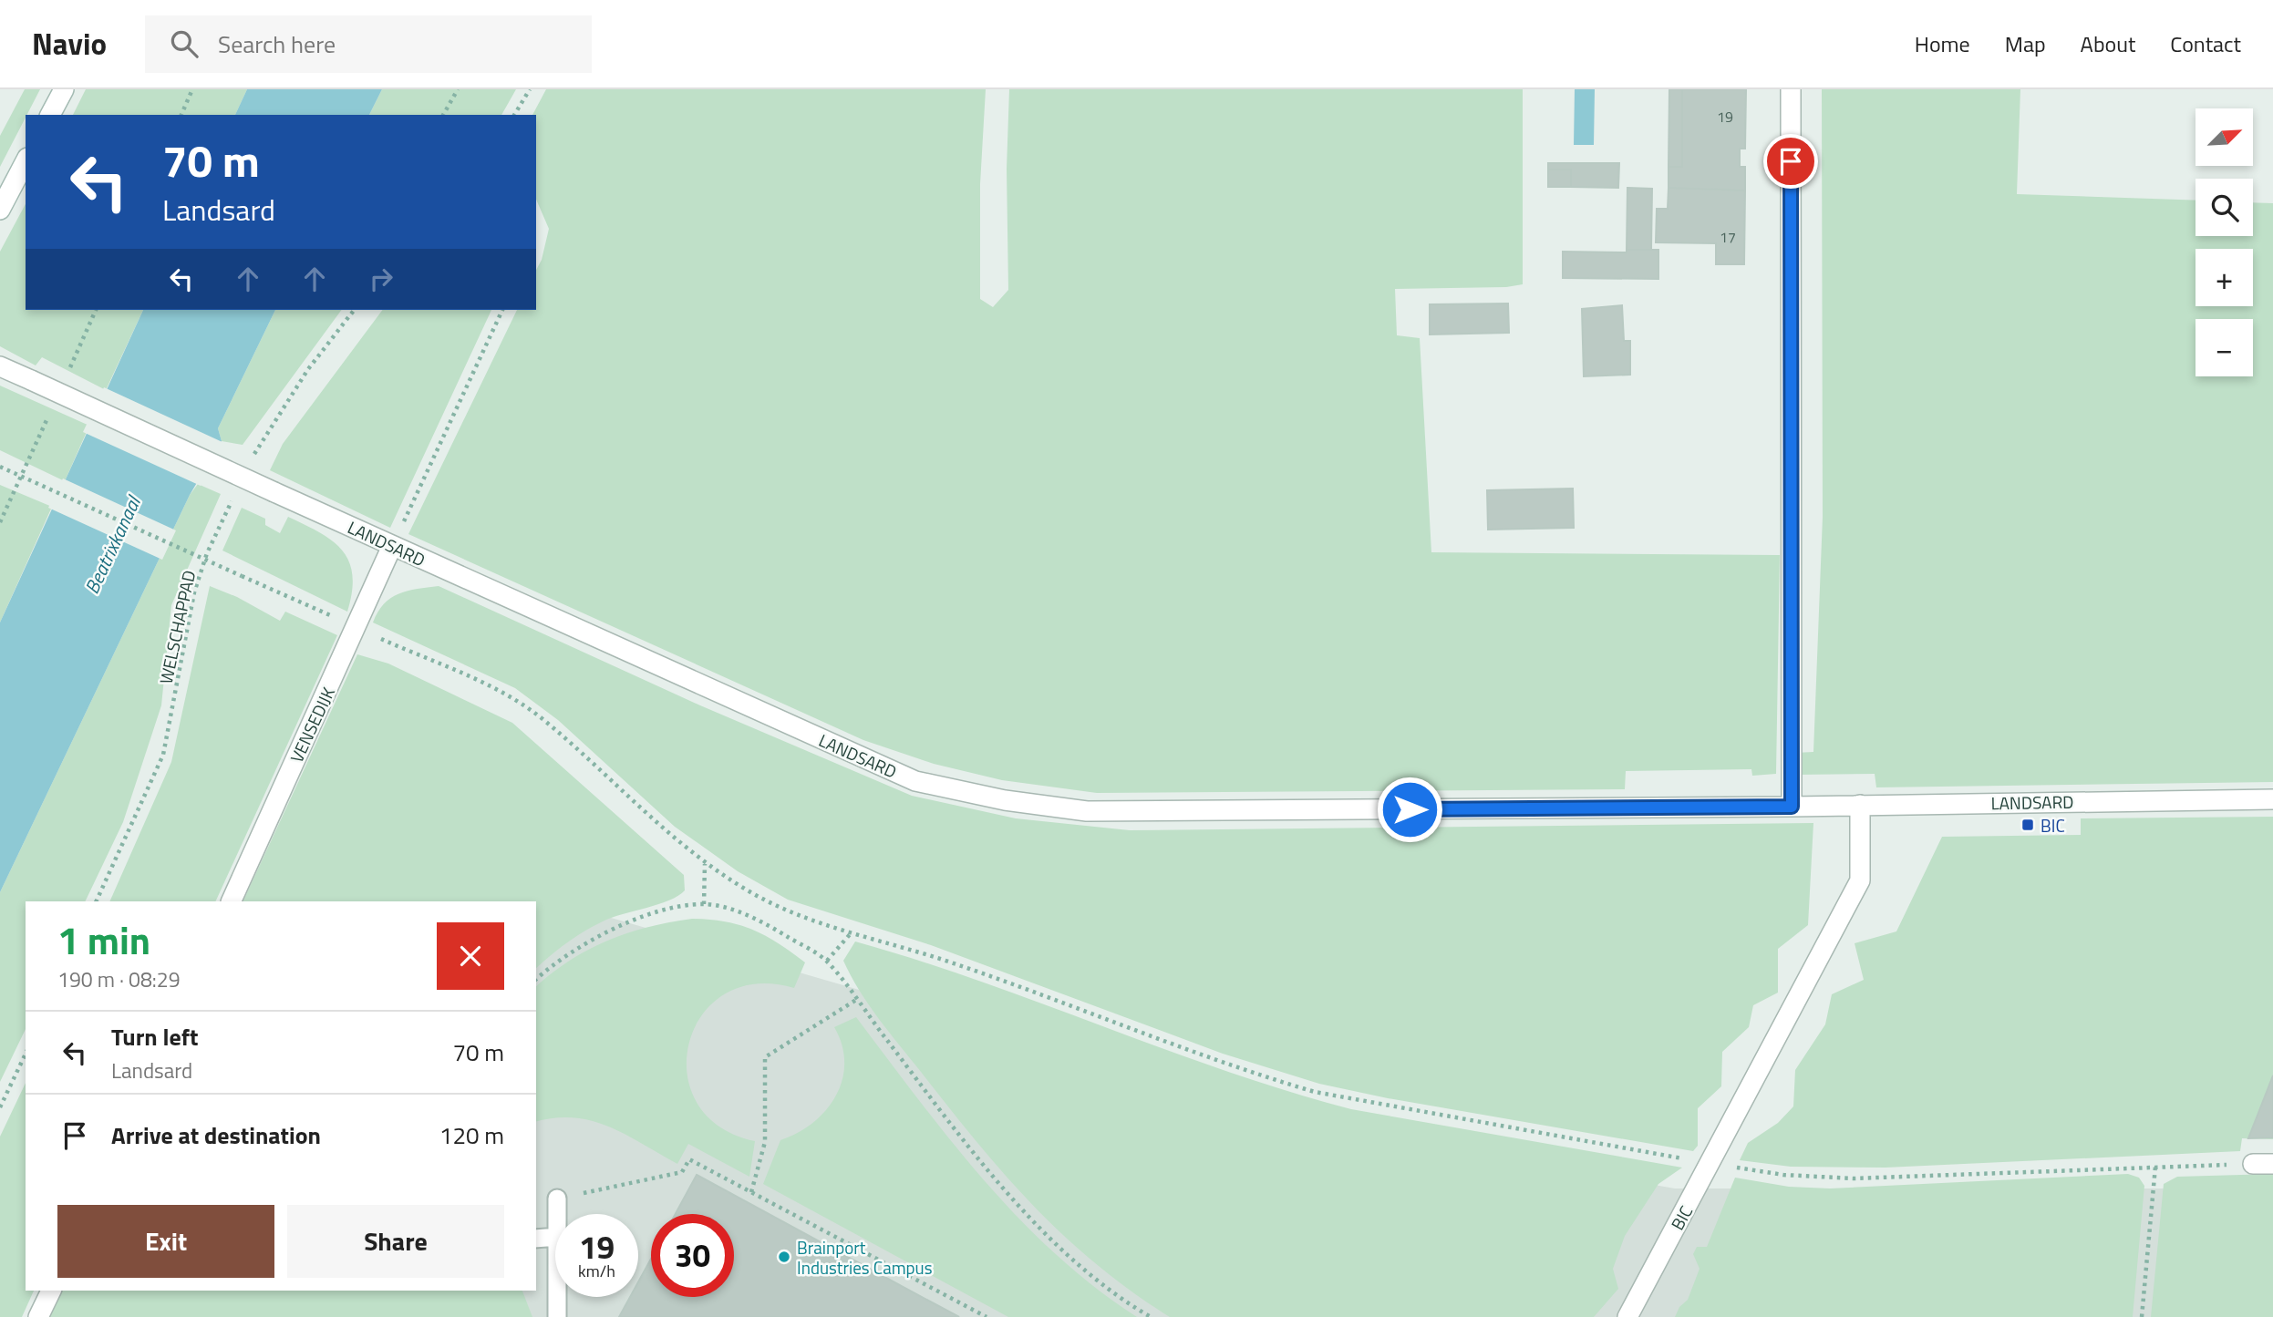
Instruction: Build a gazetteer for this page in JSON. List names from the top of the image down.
{
  "streets": {
    "street": ["LANDSARD", "VENSEDIJK", "BIC"],
    "path": ["WELSCHAPPAD"]
  },
  "crossings": [
    ["LANDSARD", "VENSEDIJK"],
    ["LANDSARD", "BIC"]
  ],
  "water": ["Beatrixkanaal"],
  "places": {
    "transit": ["BIC"],
    "other": ["Brainport Industries Campus"]
  },
  "house_numbers": ["19", "17"],
  "north": "top right",
  "page": {
    "header": "Navio",
    "search": "Search here",
    "nav": [
      "Home",
      "Map",
      "About",
      "Contact"
    ],
    "map_buttons": ["+", "−"],
    "turn": ["70 m", "Landsard"],
    "heading": ["1 min", "190 m · 08:29"],
    "list": [
      {
        "name": "Turn left",
        "note": "Landsard",
        "value": "70 m"
      },
      {
        "name": "Arrive at destination",
        "value": "120 m"
      }
    ],
    "buttons": ["Exit", "Share"],
    "speed": "19 km/h",
    "limit": "30"
  }
}
